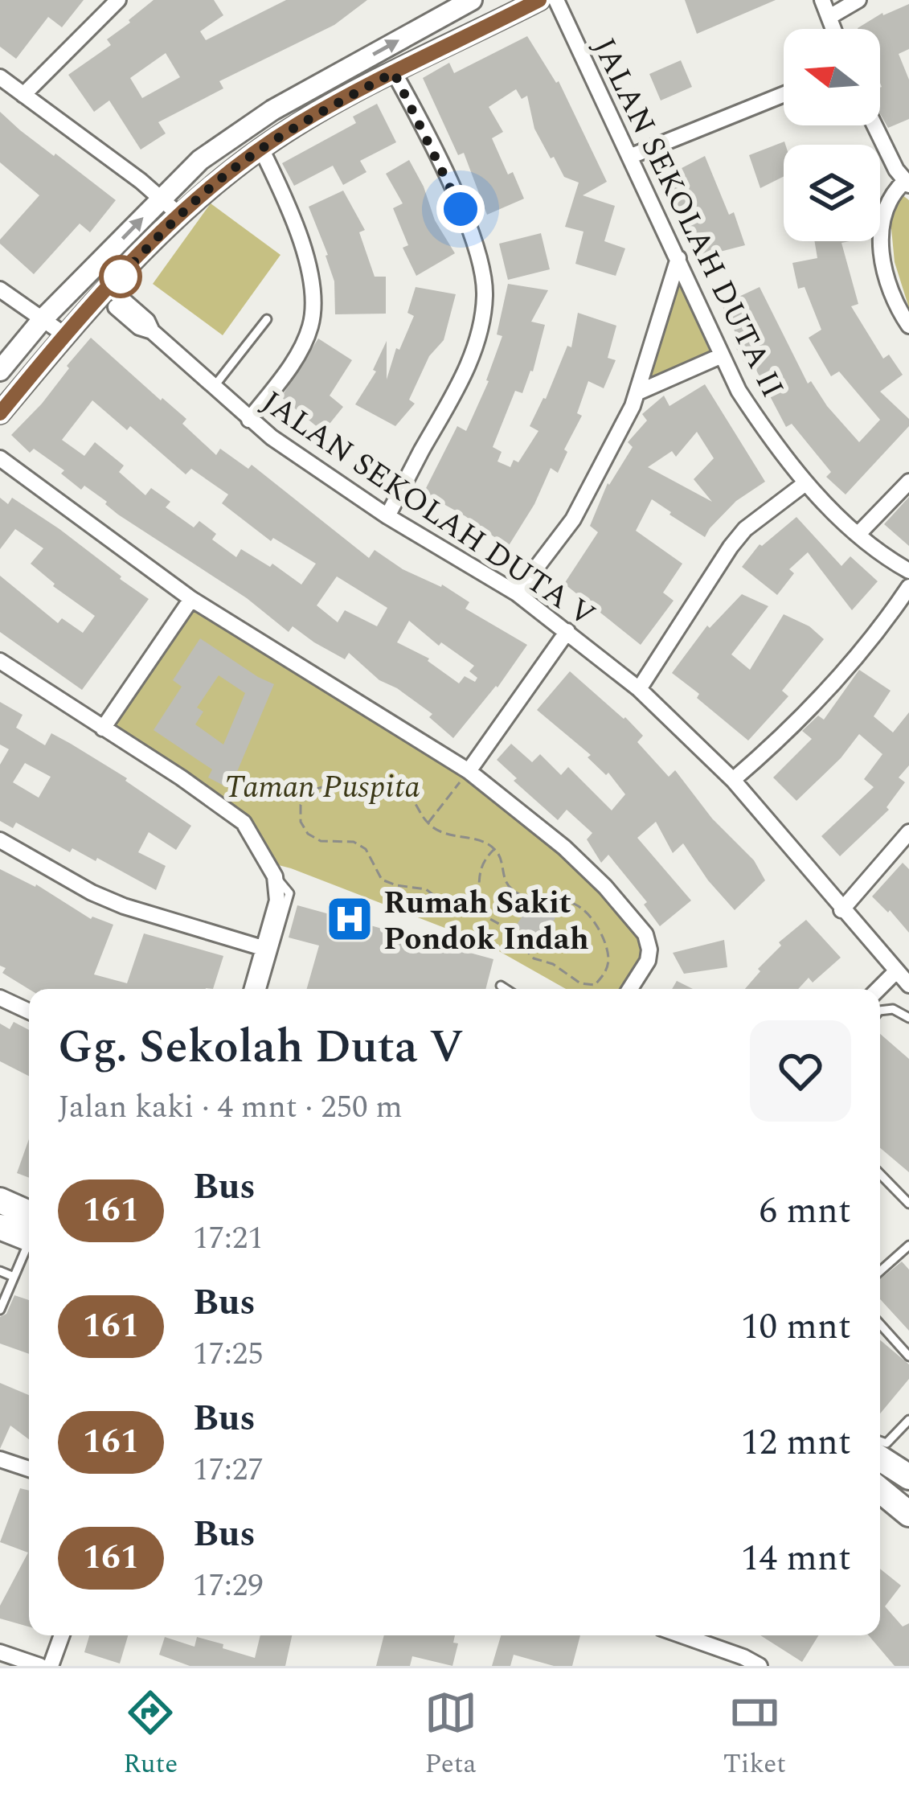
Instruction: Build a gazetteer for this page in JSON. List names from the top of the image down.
{
  "streets": {
    "street": ["JALAN SEKOLAH DUTA II", "JALAN SEKOLAH DUTA V"]
  },
  "parks": ["Taman Puspita"],
  "places": {
    "hospital": ["Rumah Sakit Pondok Indah"]
  },
  "lines": ["bus line 161"],
  "north": "left",
  "page": {
    "heading": ["Gg. Sekolah Duta V", "Jalan kaki · 4 mnt · 250 m"],
    "list": [
      {
        "mark": "161",
        "name": "Bus",
        "note": "17:21",
        "value": "6 mnt"
      },
      {
        "mark": "161",
        "name": "Bus",
        "note": "17:25",
        "value": "10 mnt"
      },
      {
        "mark": "161",
        "name": "Bus",
        "note": "17:27",
        "value": "12 mnt"
      },
      {
        "mark": "161",
        "name": "Bus",
        "note": "17:29",
        "value": "14 mnt"
      }
    ],
    "tabs": ["Rute", "Peta", "Tiket"]
  }
}
